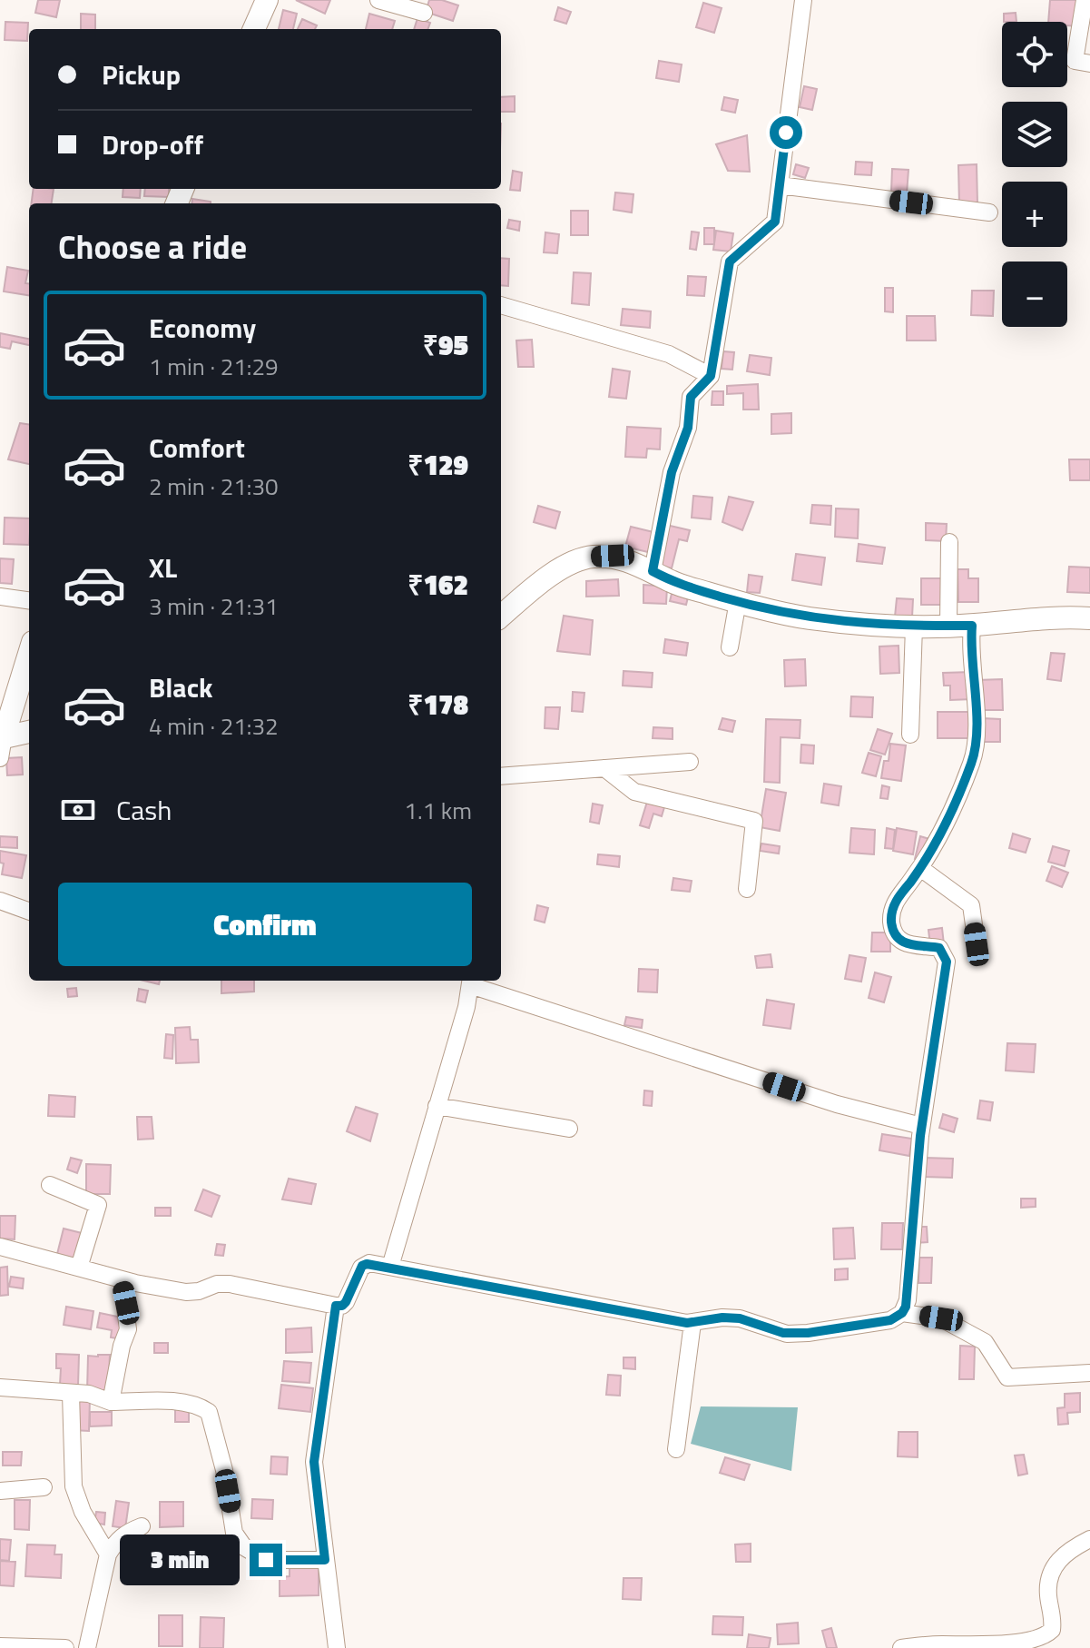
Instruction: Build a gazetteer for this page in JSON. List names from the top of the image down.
{
  "page": {
    "map_buttons": ["+", "−"],
    "banner": ["Pickup", "Drop-off"],
    "heading": "Choose a ride",
    "list": [
      {
        "name": "Economy",
        "note": "1 min · 21:29",
        "value": "₹95"
      },
      {
        "name": "Comfort",
        "note": "2 min · 21:30",
        "value": "₹129"
      },
      {
        "name": "XL",
        "note": "3 min · 21:31",
        "value": "₹162"
      },
      {
        "name": "Black",
        "note": "4 min · 21:32",
        "value": "₹178"
      }
    ],
    "pay": ["Cash", "1.1 km"],
    "buttons": "Confirm",
    "bubble": "3 min"
  }
}
